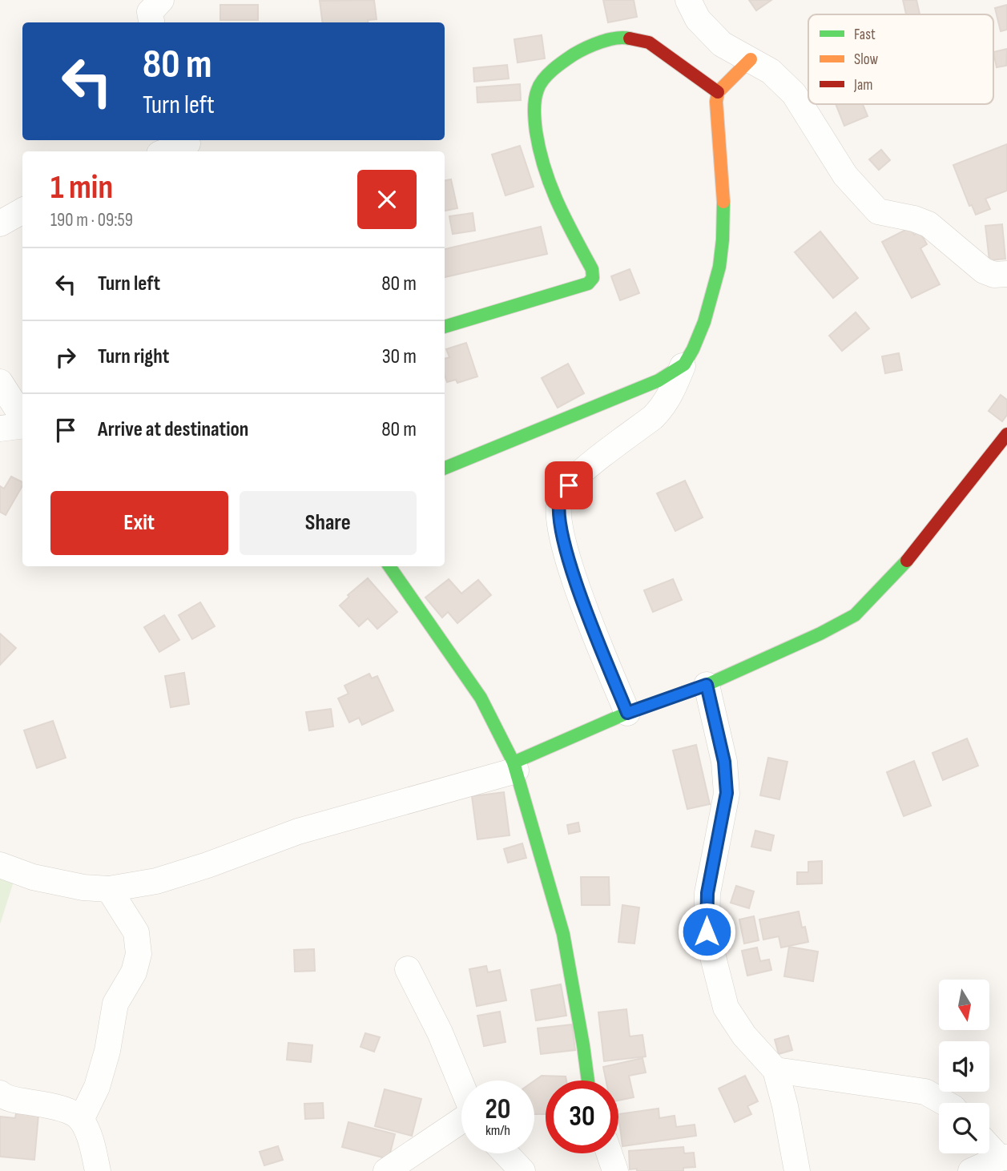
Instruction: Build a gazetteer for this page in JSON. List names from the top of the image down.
{
  "legend": ["Fast", "Slow", "Jam"],
  "north": "bottom",
  "page": {
    "turn": ["80 m", "Turn left"],
    "heading": ["1 min", "190 m · 09:59"],
    "list": [
      {
        "name": "Turn left",
        "value": "80 m"
      },
      {
        "name": "Turn right",
        "value": "30 m"
      },
      {
        "name": "Arrive at destination",
        "value": "80 m"
      }
    ],
    "buttons": ["Exit", "Share"],
    "speed": "20 km/h",
    "limit": "30"
  }
}
